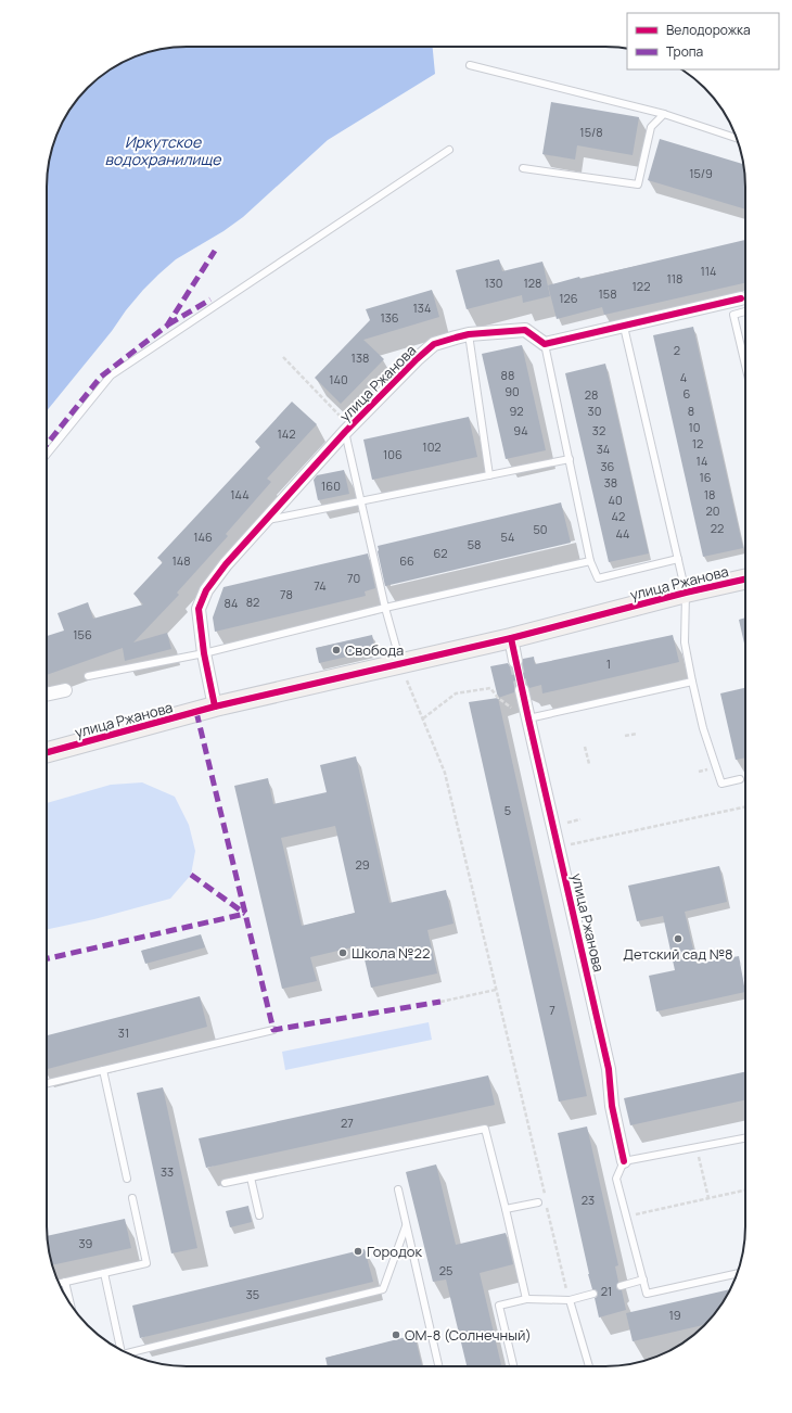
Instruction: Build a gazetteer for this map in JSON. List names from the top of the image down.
{
  "streets": {
    "street": ["улица Ржанова"]
  },
  "water": ["Иркутское водохранилище"],
  "places": [
    "Свобода",
    "Детский сад №8",
    "Школа №22",
    "Городок",
    "ОМ-8 (Солнечный)"
  ],
  "house_numbers": [
    "15/8",
    "15/9",
    "114",
    "118",
    "130",
    "128",
    "122",
    "158",
    "126",
    "134",
    "136",
    "2",
    "138",
    "88",
    "4",
    "140",
    "90",
    "6",
    "28",
    "92",
    "30",
    "8",
    "10",
    "94",
    "32",
    "142",
    "12",
    "102",
    "34",
    "106",
    "14",
    "36",
    "16",
    "38",
    "160",
    "144",
    "18",
    "40",
    "20",
    "42",
    "22",
    "50",
    "44",
    "146",
    "54",
    "58",
    "62",
    "148",
    "66",
    "70",
    "74",
    "78",
    "82",
    "84",
    "156",
    "1",
    "5",
    "29",
    "7",
    "31",
    "27",
    "33",
    "23",
    "39",
    "25",
    "21",
    "35",
    "19"
  ],
  "legend": ["Велодорожка", "Тропа"]
}
